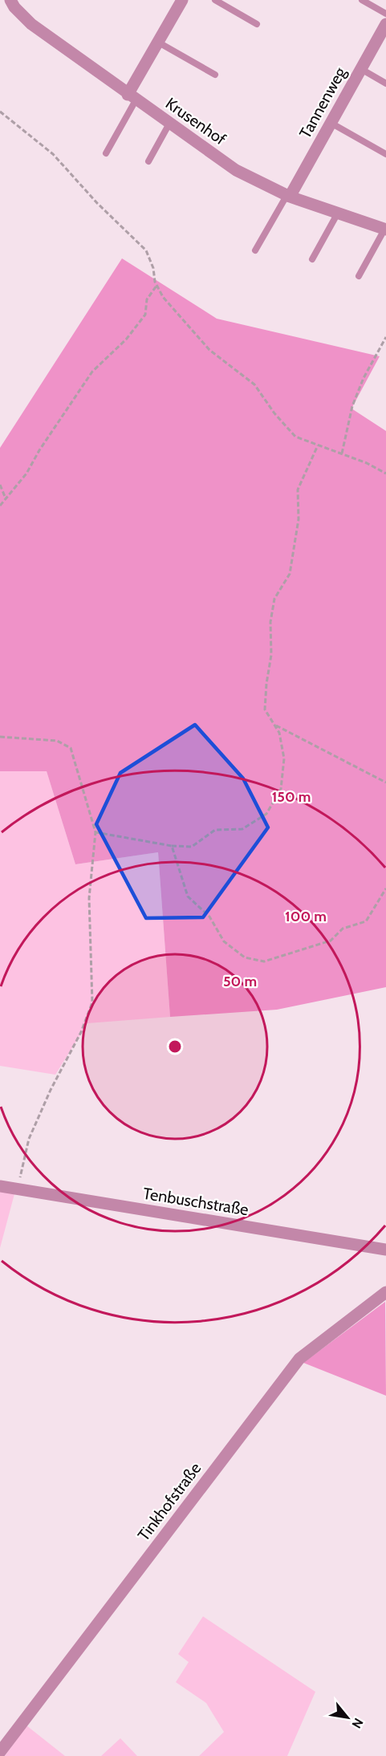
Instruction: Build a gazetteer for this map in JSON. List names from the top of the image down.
{
  "streets": {
    "street": [
      "Tannenweg",
      "Krusenhof",
      "Tenbuschstraße",
      "Tinkhofstraße"
    ]
  },
  "crossings": [
    ["Tannenweg", "Krusenhof"]
  ],
  "north": "bottom right",
  "rings": ["150 m", "100 m", "50 m"]
}
